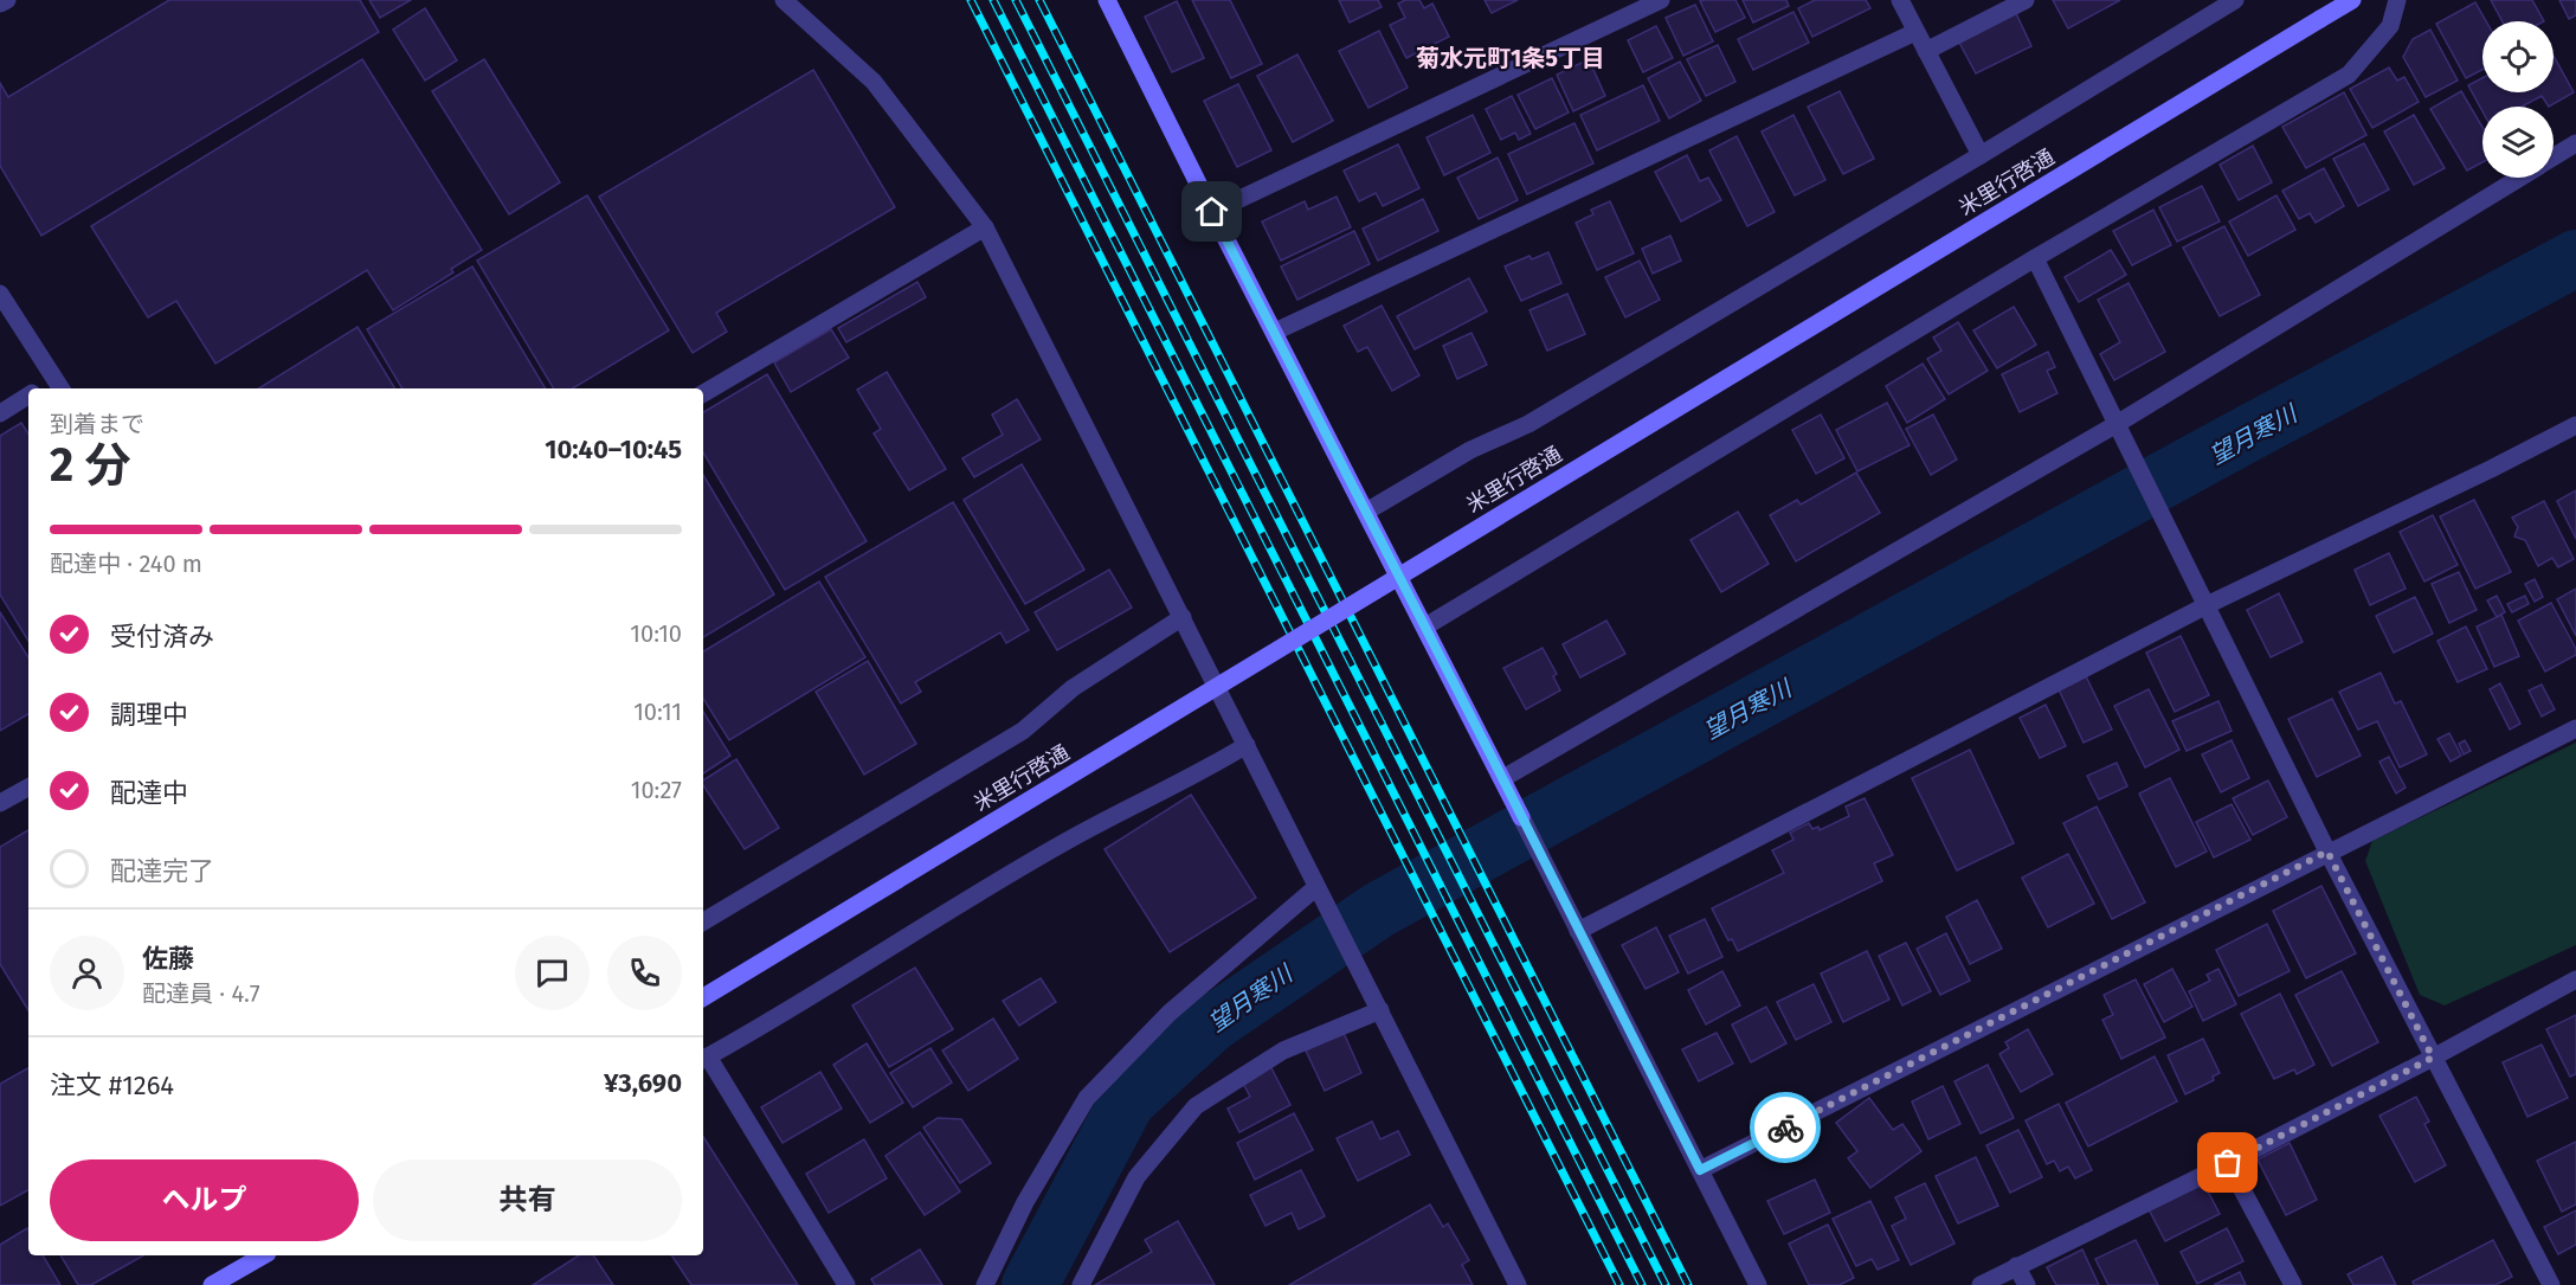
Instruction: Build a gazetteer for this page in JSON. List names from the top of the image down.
{
  "streets": {
    "street": ["米里行啓通"]
  },
  "districts": ["菊水元町1条5丁目"],
  "water": ["望月寒川"],
  "page": {
    "heading": ["2 分", "到着まで", "10:40–10:45"],
    "panel": [
      "佐藤",
      "配達員 · 4.7",
      "注文 #1264",
      "¥3,690"
    ],
    "bar": "配達中 · 240 m",
    "list": [
      ["受付済み", "10:10"],
      ["調理中", "10:11"],
      ["配達中", "10:27"],
      "配達完了"
    ],
    "buttons": ["ヘルプ", "共有"]
  }
}
